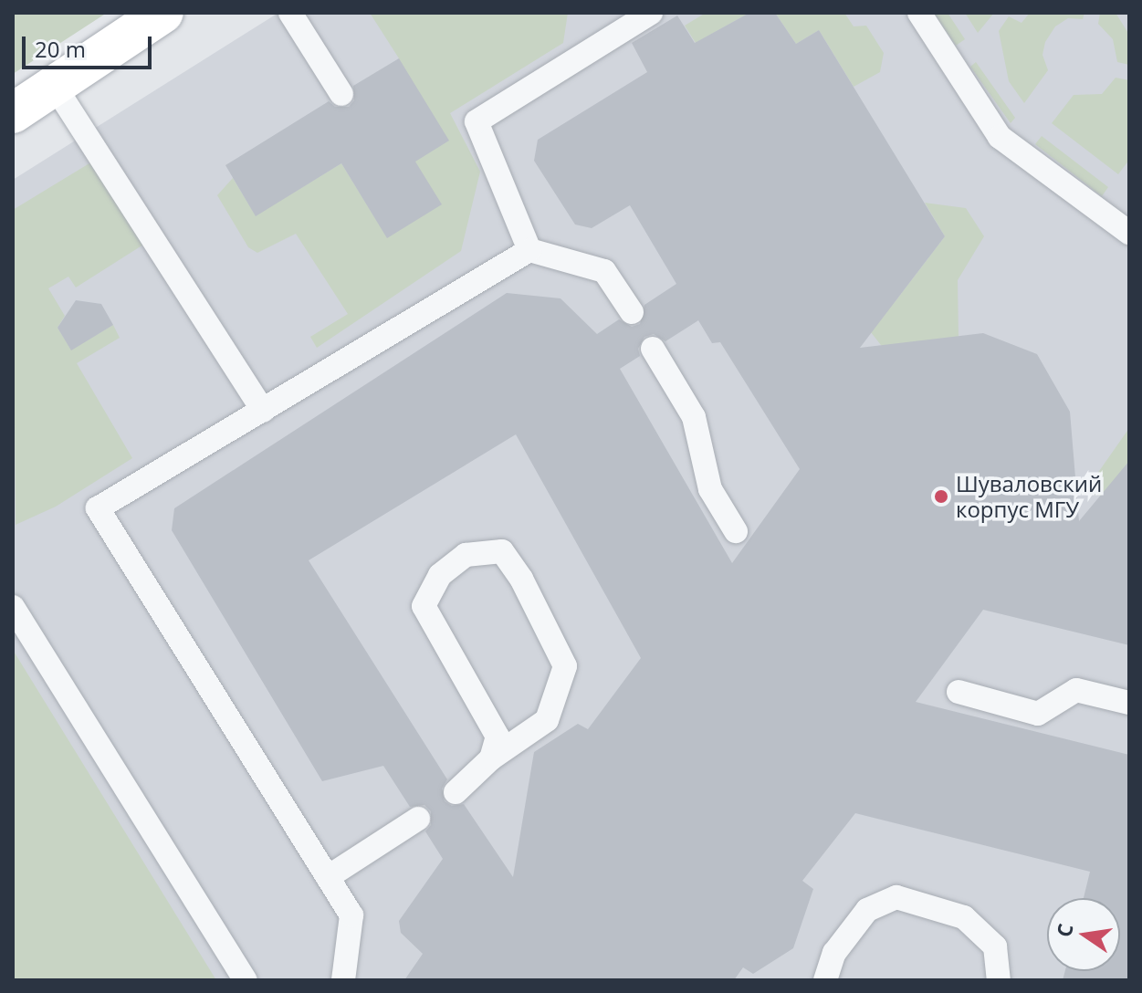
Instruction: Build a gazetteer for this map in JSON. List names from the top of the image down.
{
  "places": ["Шуваловский корпус МГУ"],
  "scale_bar": "20 m",
  "north": "left"
}
